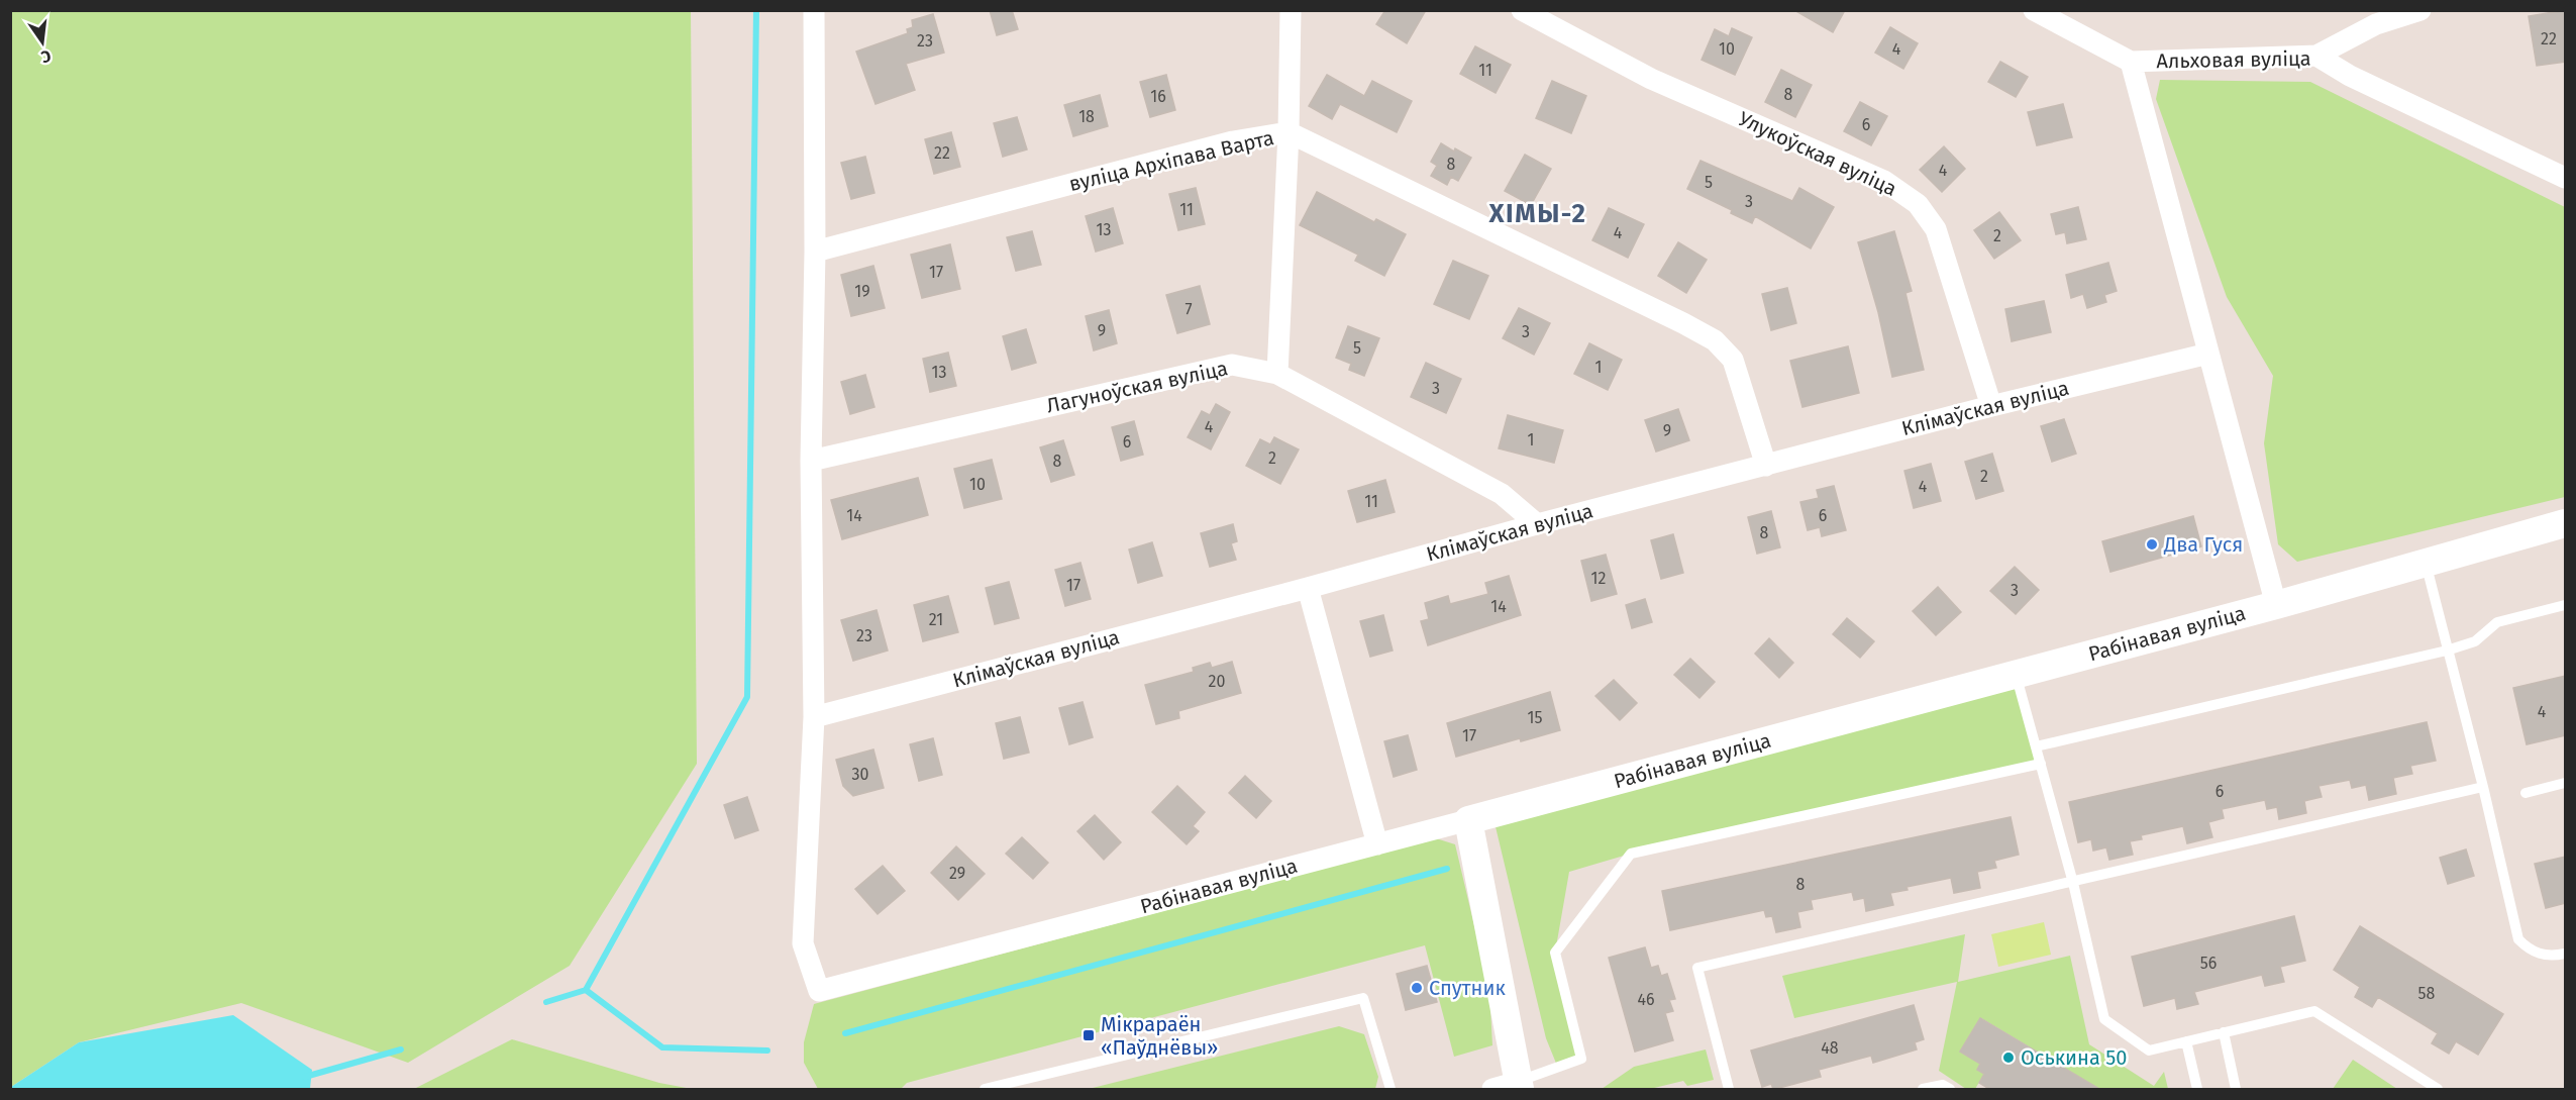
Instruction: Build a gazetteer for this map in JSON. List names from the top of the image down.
{
  "streets": {
    "street": [
      "Альховая вуліца",
      "Улукоўская вуліца",
      "вуліца Архіпава Варта",
      "Лагуноўская вуліца",
      "Клімаўская вуліца",
      "Рабінавая вуліца"
    ]
  },
  "crossings": [
    ["Улукоўская вуліца", "Клімаўская вуліца"],
    ["вуліца Архіпава Варта", "Клімаўская вуліца"],
    ["Лагуноўская вуліца", "Клімаўская вуліца"],
    ["Клімаўская вуліца", "Рабінавая вуліца"]
  ],
  "districts": ["ХІМЫ-2"],
  "places": {
    "other": ["Два Гуся", "Спутник", "Оськина 50"],
    "transit": ["Мікрараён «Паўднёвы»"]
  },
  "house_numbers": [
    "22",
    "23",
    "10",
    "4",
    "11",
    "8",
    "16",
    "18",
    "6",
    "22",
    "8",
    "4",
    "5",
    "3",
    "11",
    "13",
    "4",
    "2",
    "17",
    "19",
    "7",
    "9",
    "3",
    "5",
    "1",
    "13",
    "3",
    "4",
    "9",
    "1",
    "6",
    "2",
    "8",
    "2",
    "10",
    "4",
    "11",
    "14",
    "6",
    "8",
    "12",
    "17",
    "3",
    "14",
    "21",
    "23",
    "20",
    "4",
    "15",
    "17",
    "30",
    "6",
    "29",
    "8",
    "56",
    "58",
    "46",
    "48"
  ],
  "north": "bottom"
}
